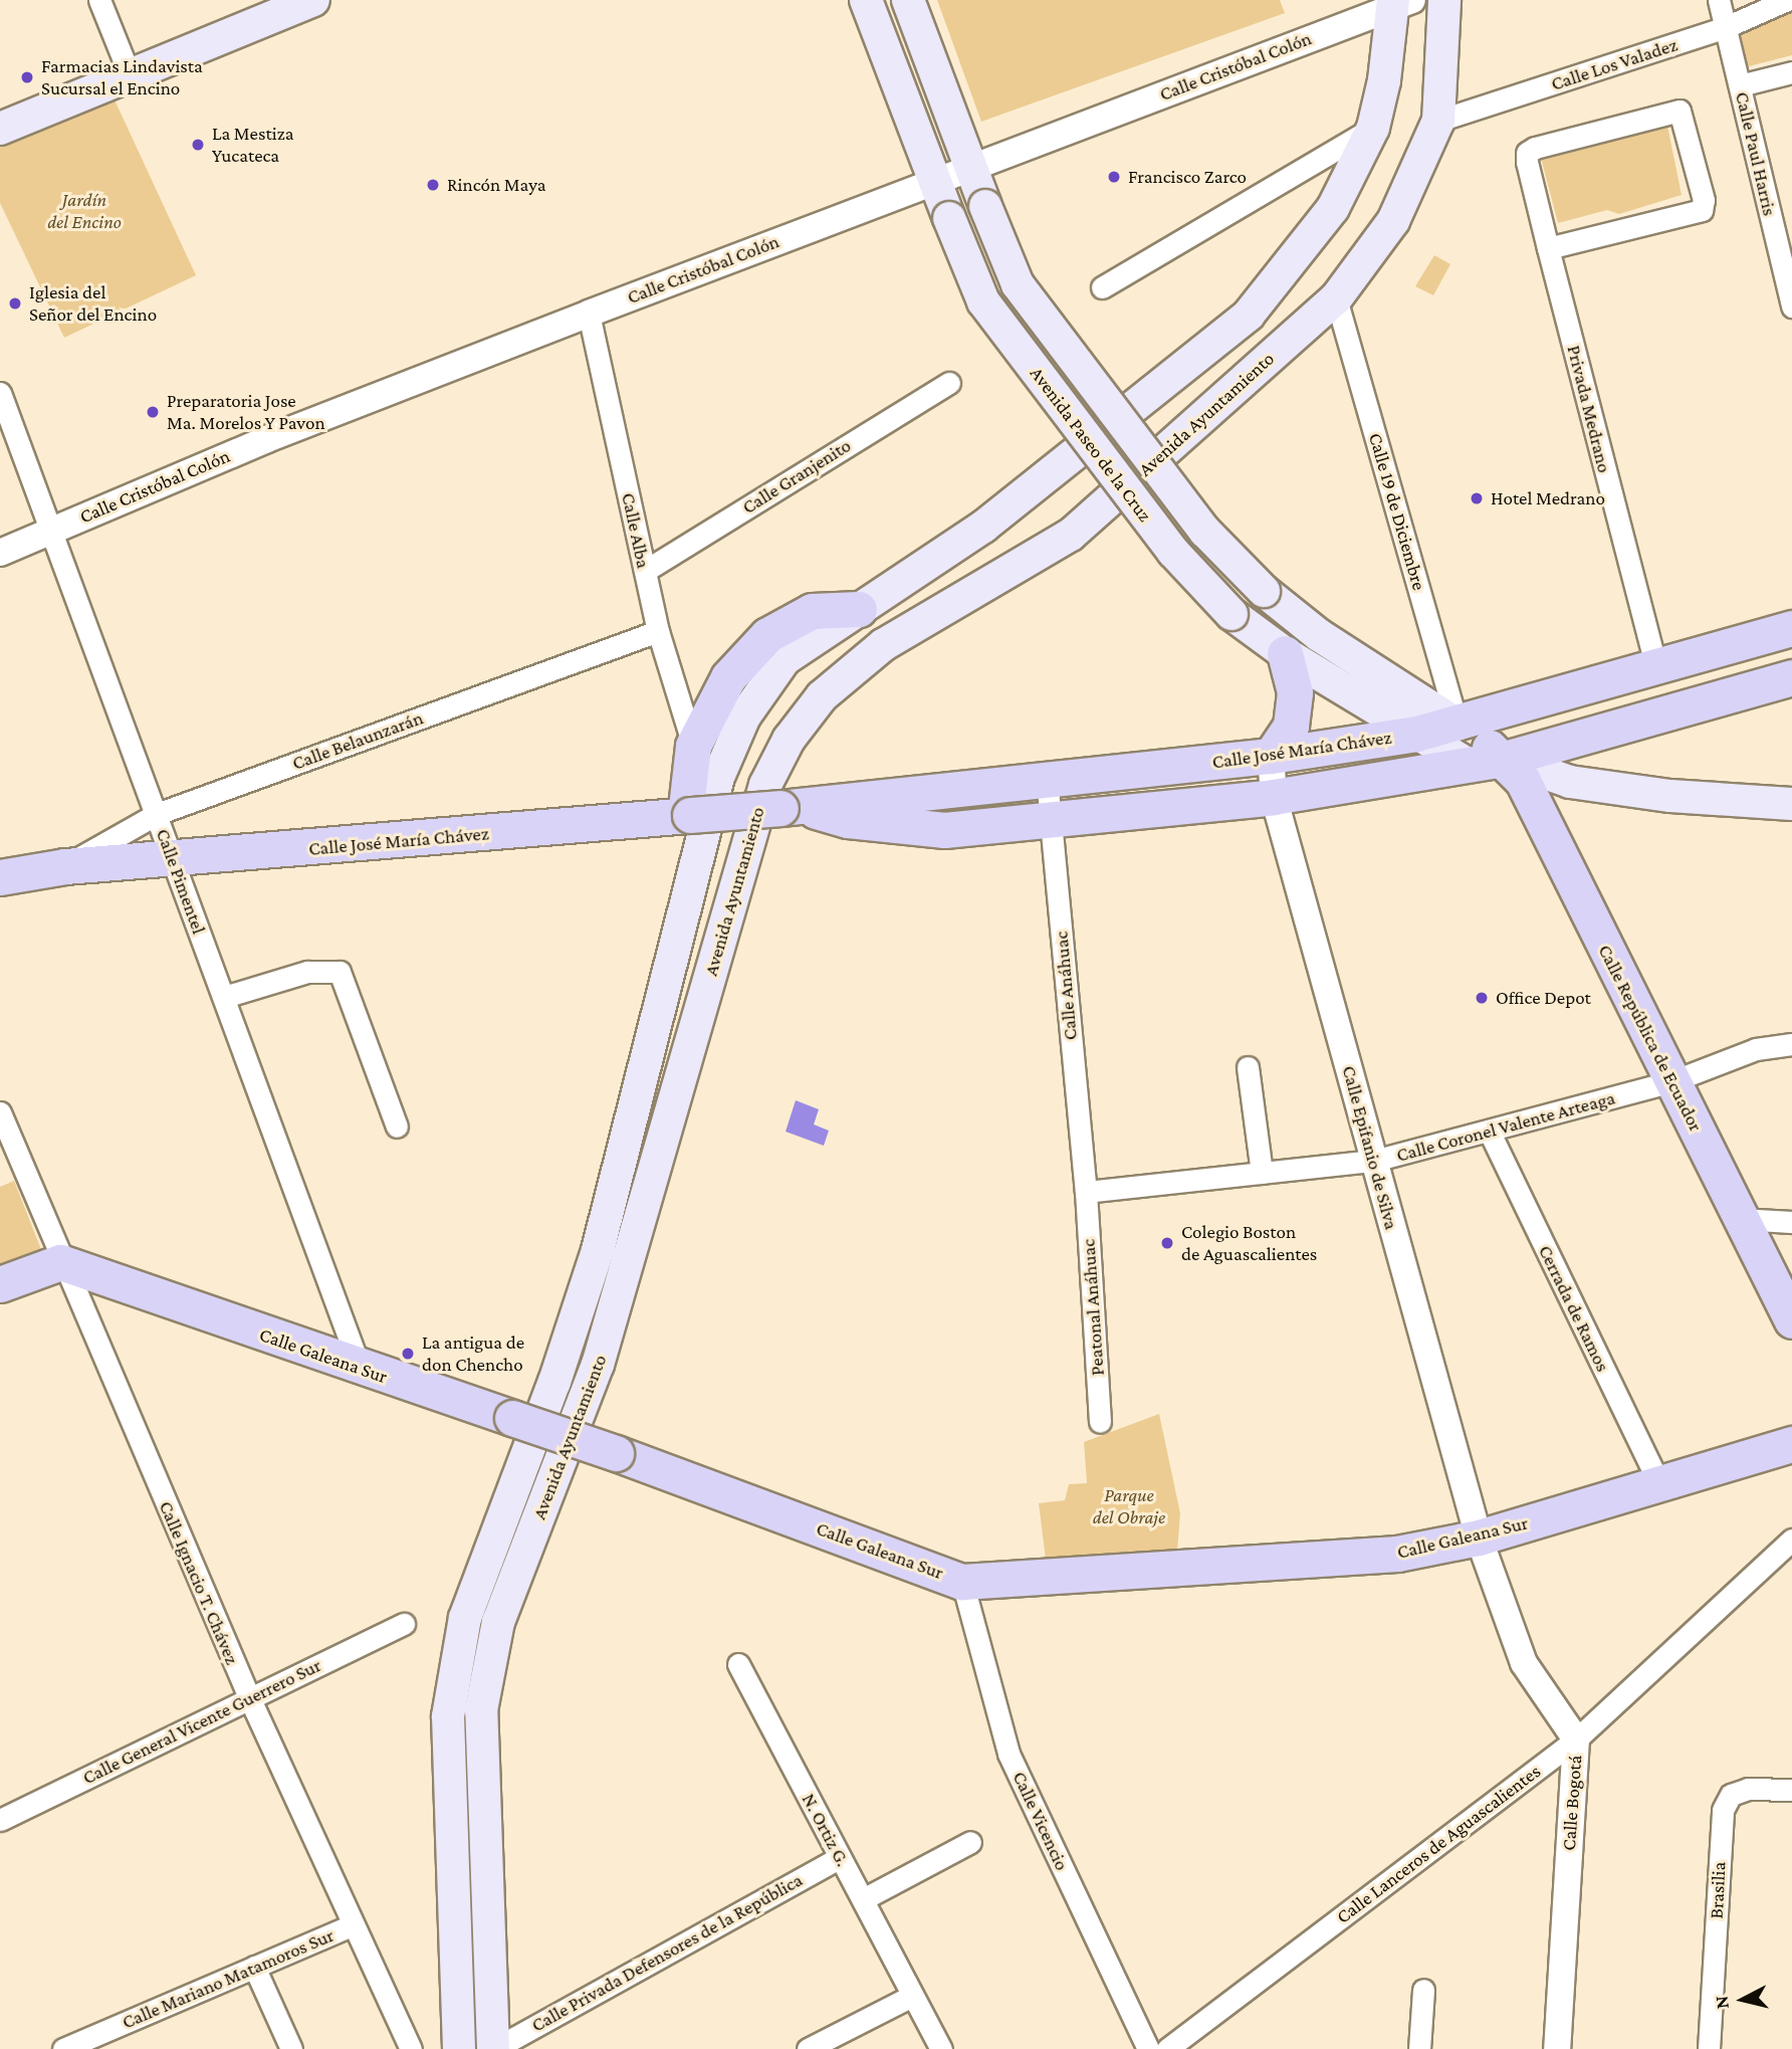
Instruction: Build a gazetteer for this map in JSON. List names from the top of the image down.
{
  "streets": {
    "main road": [
      "Avenida Ayuntamiento",
      "Avenida Paseo de la Cruz",
      "Calle José María Chávez",
      "Calle República de Ecuador",
      "Calle Galeana Sur"
    ],
    "street": [
      "Calle Los Valadez",
      "Calle Cristóbal Colón",
      "Calle Paul Harris",
      "Privada Medrano",
      "Calle Granjenito",
      "Calle 19 de Diciembre",
      "Calle Alba",
      "Calle Belaunzarán",
      "Calle Pimentel",
      "Calle Anáhuac",
      "Calle Coronel Valente Arteaga",
      "Calle Epifanio de Silva",
      "Peatonal Anáhuac",
      "Cerrada de Ramos",
      "Calle Ignacio T. Chávez",
      "Calle General Vicente Guerrero Sur",
      "Calle Bogotá",
      "Calle Vicencio",
      "N. Ortiz G.",
      "Calle Lanceros de Aguascalientes",
      "Brasilia",
      "Calle Privada Defensores de la República",
      "Calle Mariano Matamoros Sur"
    ]
  },
  "crossings": [
    ["Calle Los Valadez", "Calle Paul Harris"],
    ["Calle Los Valadez", "Avenida Ayuntamiento"],
    ["Calle Cristóbal Colón", "Avenida Ayuntamiento"],
    ["Calle Cristóbal Colón", "Avenida Paseo de la Cruz"],
    ["Calle Cristóbal Colón", "Calle Alba"],
    ["Calle Cristóbal Colón", "Calle Pimentel"],
    ["Privada Medrano", "Calle José María Chávez"],
    ["Avenida Ayuntamiento", "Calle 19 de Diciembre"],
    ["Avenida Ayuntamiento", "Calle Privada Defensores de la República"],
    ["Avenida Paseo de la Cruz", "Calle 19 de Diciembre"],
    ["Avenida Paseo de la Cruz", "Calle José María Chávez"],
    ["Avenida Paseo de la Cruz", "Calle República de Ecuador"],
    ["Calle Granjenito", "Calle Alba"],
    ["Calle 19 de Diciembre", "Calle José María Chávez"],
    ["Calle Alba", "Calle Belaunzarán"],
    ["Calle Belaunzarán", "Calle José María Chávez"],
    ["Calle Belaunzarán", "Calle Pimentel"],
    ["Calle José María Chávez", "Calle Pimentel"],
    ["Calle José María Chávez", "Calle Anáhuac"],
    ["Calle José María Chávez", "Calle República de Ecuador"],
    ["Calle José María Chávez", "Calle Epifanio de Silva"],
    ["Calle Pimentel", "Calle Galeana Sur"],
    ["Calle Anáhuac", "Calle Coronel Valente Arteaga"],
    ["Calle Anáhuac", "Peatonal Anáhuac"],
    ["Calle República de Ecuador", "Calle Coronel Valente Arteaga"],
    ["Calle Coronel Valente Arteaga", "Calle Epifanio de Silva"],
    ["Calle Coronel Valente Arteaga", "Peatonal Anáhuac"],
    ["Calle Coronel Valente Arteaga", "Cerrada de Ramos"],
    ["Calle Epifanio de Silva", "Calle Galeana Sur"],
    ["Calle Epifanio de Silva", "Calle Bogotá"],
    ["Cerrada de Ramos", "Calle Galeana Sur"],
    ["Calle Galeana Sur", "Calle Ignacio T. Chávez"],
    ["Calle Galeana Sur", "Calle Bogotá"],
    ["Calle Galeana Sur", "Calle Vicencio"],
    ["Calle Ignacio T. Chávez", "Calle General Vicente Guerrero Sur"],
    ["Calle Ignacio T. Chávez", "Calle Mariano Matamoros Sur"],
    ["Calle Bogotá", "Calle Lanceros de Aguascalientes"],
    ["N. Ortiz G.", "Calle Privada Defensores de la República"]
  ],
  "parks": ["Jardín del Encino", "Parque del Obraje"],
  "places": [
    "Farmacias Lindavista Sucursal el Encino",
    "La Mestiza Yucateca",
    "Francisco Zarco",
    "Rincón Maya",
    "Iglesia del Señor del Encino",
    "Preparatoria Jose Ma. Morelos Y Pavon",
    "Hotel Medrano",
    "Office Depot",
    "Colegio Boston de Aguascalientes",
    "La antigua de don Chencho"
  ],
  "north": "left"
}
